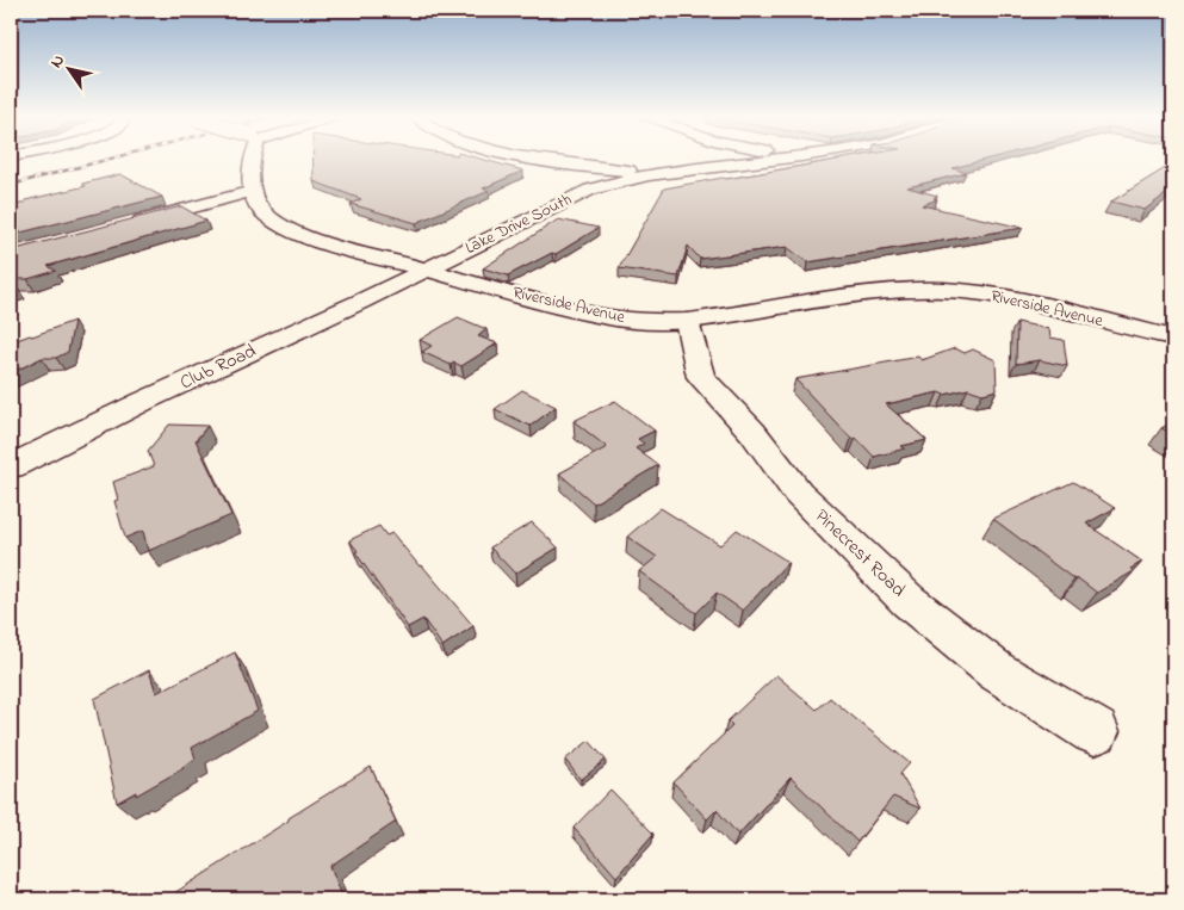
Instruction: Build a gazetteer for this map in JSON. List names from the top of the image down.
{
  "streets": {
    "street": [
      "Lake Drive South",
      "Riverside Avenue",
      "Club Road",
      "Pinecrest Road"
    ]
  },
  "crossings": [
    ["Lake Drive South", "Riverside Avenue"],
    ["Lake Drive South", "Club Road"],
    ["Riverside Avenue", "Club Road"],
    ["Riverside Avenue", "Pinecrest Road"]
  ],
  "north": "top left"
}
